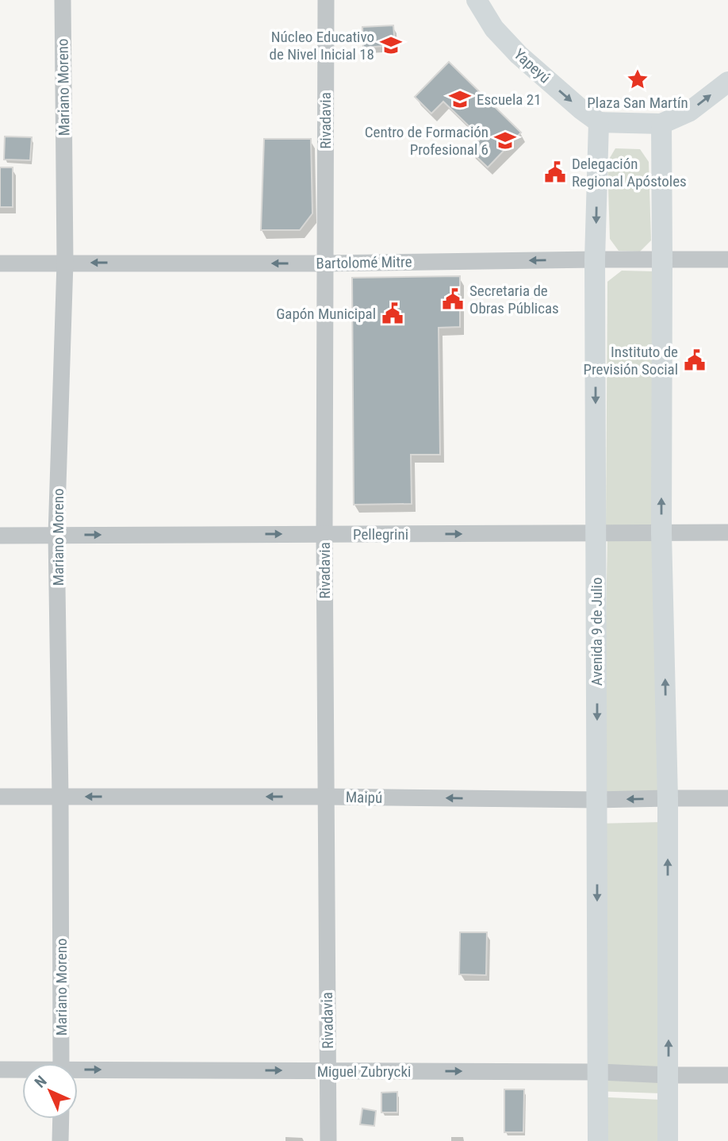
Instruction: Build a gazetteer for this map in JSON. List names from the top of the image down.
{
  "streets": {
    "main road": ["Yapeyú", "Avenida 9 de Julio"],
    "street": [
      "Mariano Moreno",
      "Rivadavia",
      "Bartolomé Mitre",
      "Pellegrini",
      "Maipú",
      "Miguel Zubrycki"
    ]
  },
  "crossings": [
    ["Yapeyú", "Avenida 9 de Julio"],
    ["Mariano Moreno", "Bartolomé Mitre"],
    ["Mariano Moreno", "Pellegrini"],
    ["Mariano Moreno", "Maipú"],
    ["Rivadavia", "Bartolomé Mitre"],
    ["Rivadavia", "Pellegrini"],
    ["Rivadavia", "Maipú"],
    ["Rivadavia", "Miguel Zubrycki"],
    ["Bartolomé Mitre", "Avenida 9 de Julio"],
    ["Pellegrini", "Avenida 9 de Julio"],
    ["Avenida 9 de Julio", "Maipú"],
    ["Avenida 9 de Julio", "Miguel Zubrycki"]
  ],
  "one_way": [
    "Yapeyú",
    "Bartolomé Mitre",
    "Pellegrini",
    "Maipú",
    "Miguel Zubrycki"
  ],
  "places": {
    "school or university": ["Núcleo Educativo de Nivel Inicial 18", "Escuela 21", "Centro de Formación Profesional 6"],
    "place": ["Plaza San Martín"],
    "public building": [
      "Delegación Regional Apóstoles",
      "Secretaria de Obras Públicas",
      "Gapón Municipal",
      "Instituto de Previsión Social"
    ]
  },
  "north": "top left"
}
